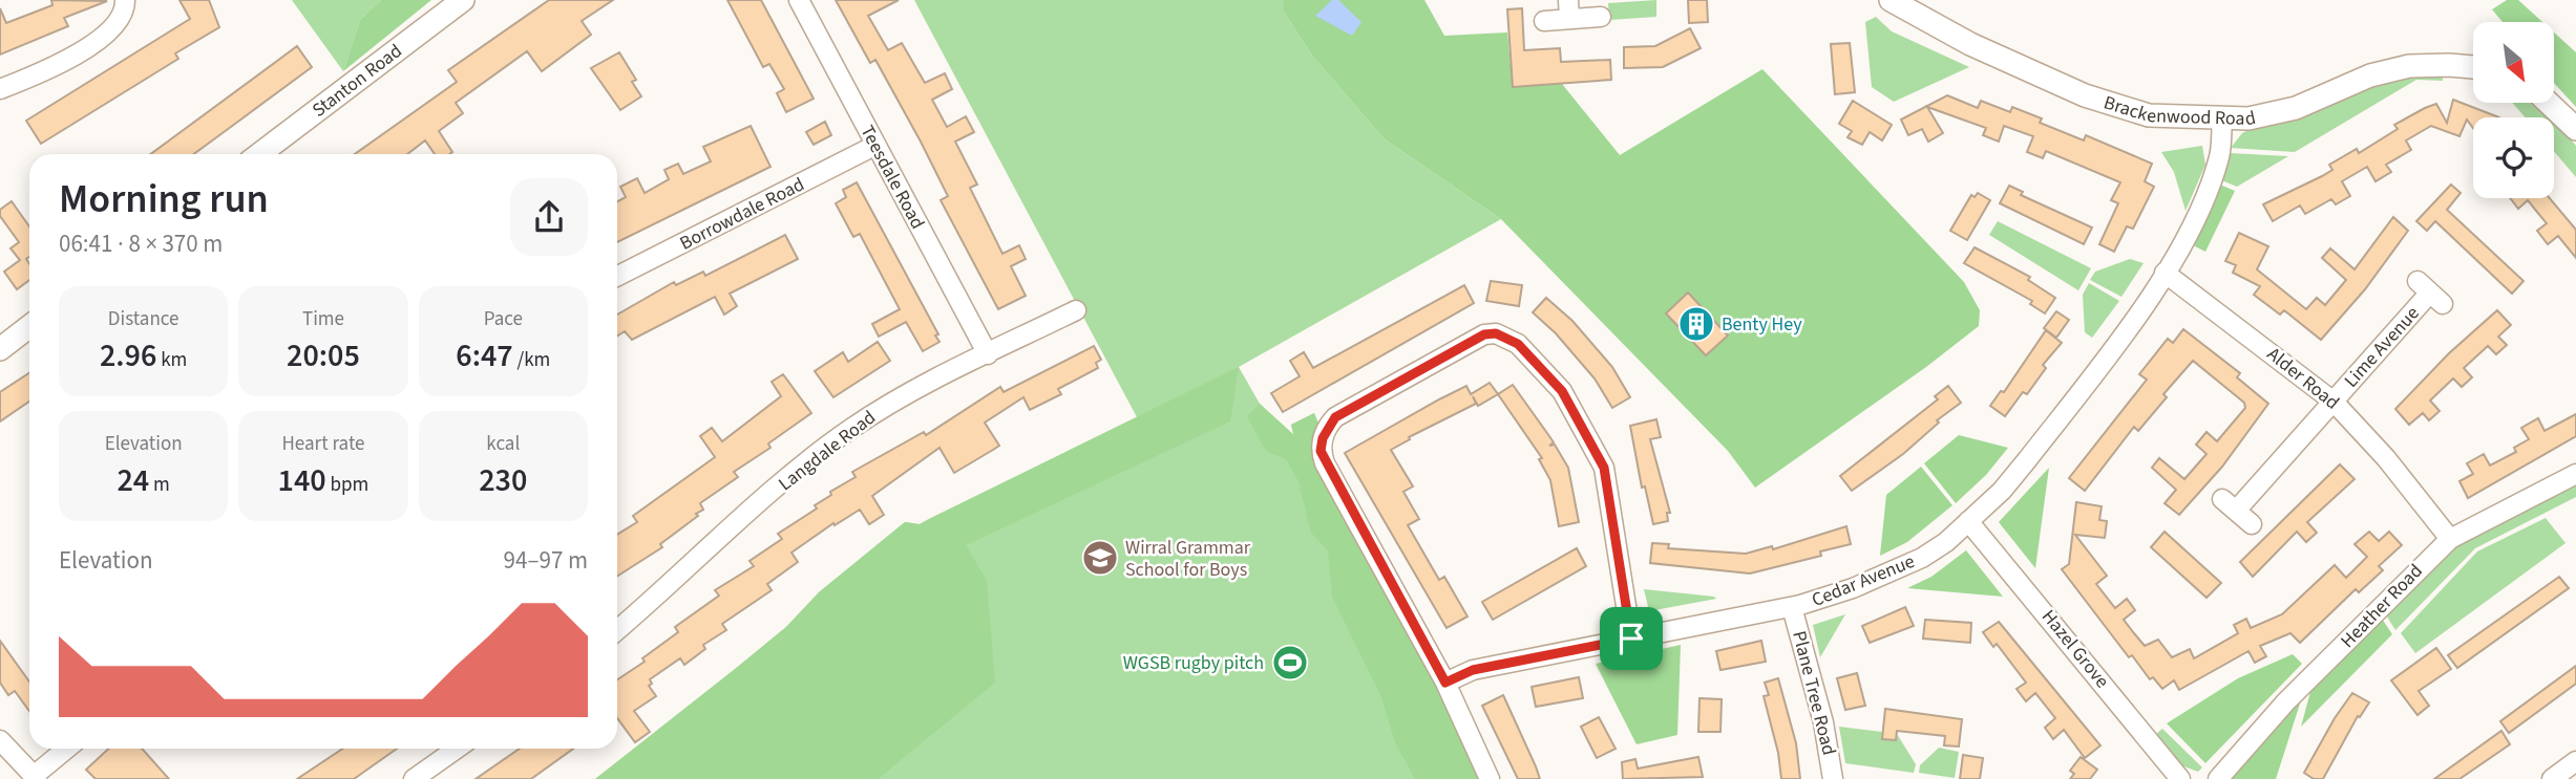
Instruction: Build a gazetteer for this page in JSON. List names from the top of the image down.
{
  "streets": {
    "street": [
      "Stanton Road",
      "Brackenwood Road",
      "Teesdale Road",
      "Borrowdale Road",
      "Lime Avenue",
      "Alder Road",
      "Langdale Road",
      "Cedar Avenue",
      "Heather Road",
      "Hazel Grove",
      "Plane Tree Road"
    ]
  },
  "crossings": [
    ["Brackenwood Road", "Cedar Avenue"],
    ["Teesdale Road", "Borrowdale Road"],
    ["Teesdale Road", "Langdale Road"],
    ["Lime Avenue", "Alder Road"],
    ["Alder Road", "Cedar Avenue"],
    ["Alder Road", "Heather Road"],
    ["Cedar Avenue", "Hazel Grove"],
    ["Cedar Avenue", "Plane Tree Road"]
  ],
  "places": {
    "building": ["Benty Hey"],
    "school or university": ["Wirral Grammar School for Boys"],
    "sports": ["WGSB rugby pitch"]
  },
  "north": "bottom right",
  "page": {
    "heading": ["Morning run", "06:41 · 8 × 370 m"],
    "stats": [
      ["Distance", "2.96 km"],
      ["Time", "20:05"],
      ["Pace", "6:47 /km"],
      ["Elevation", "24 m"],
      ["Heart rate", "140 bpm"],
      ["kcal", "230"]
    ],
    "chart": ["Elevation", "94–97 m"]
  }
}
